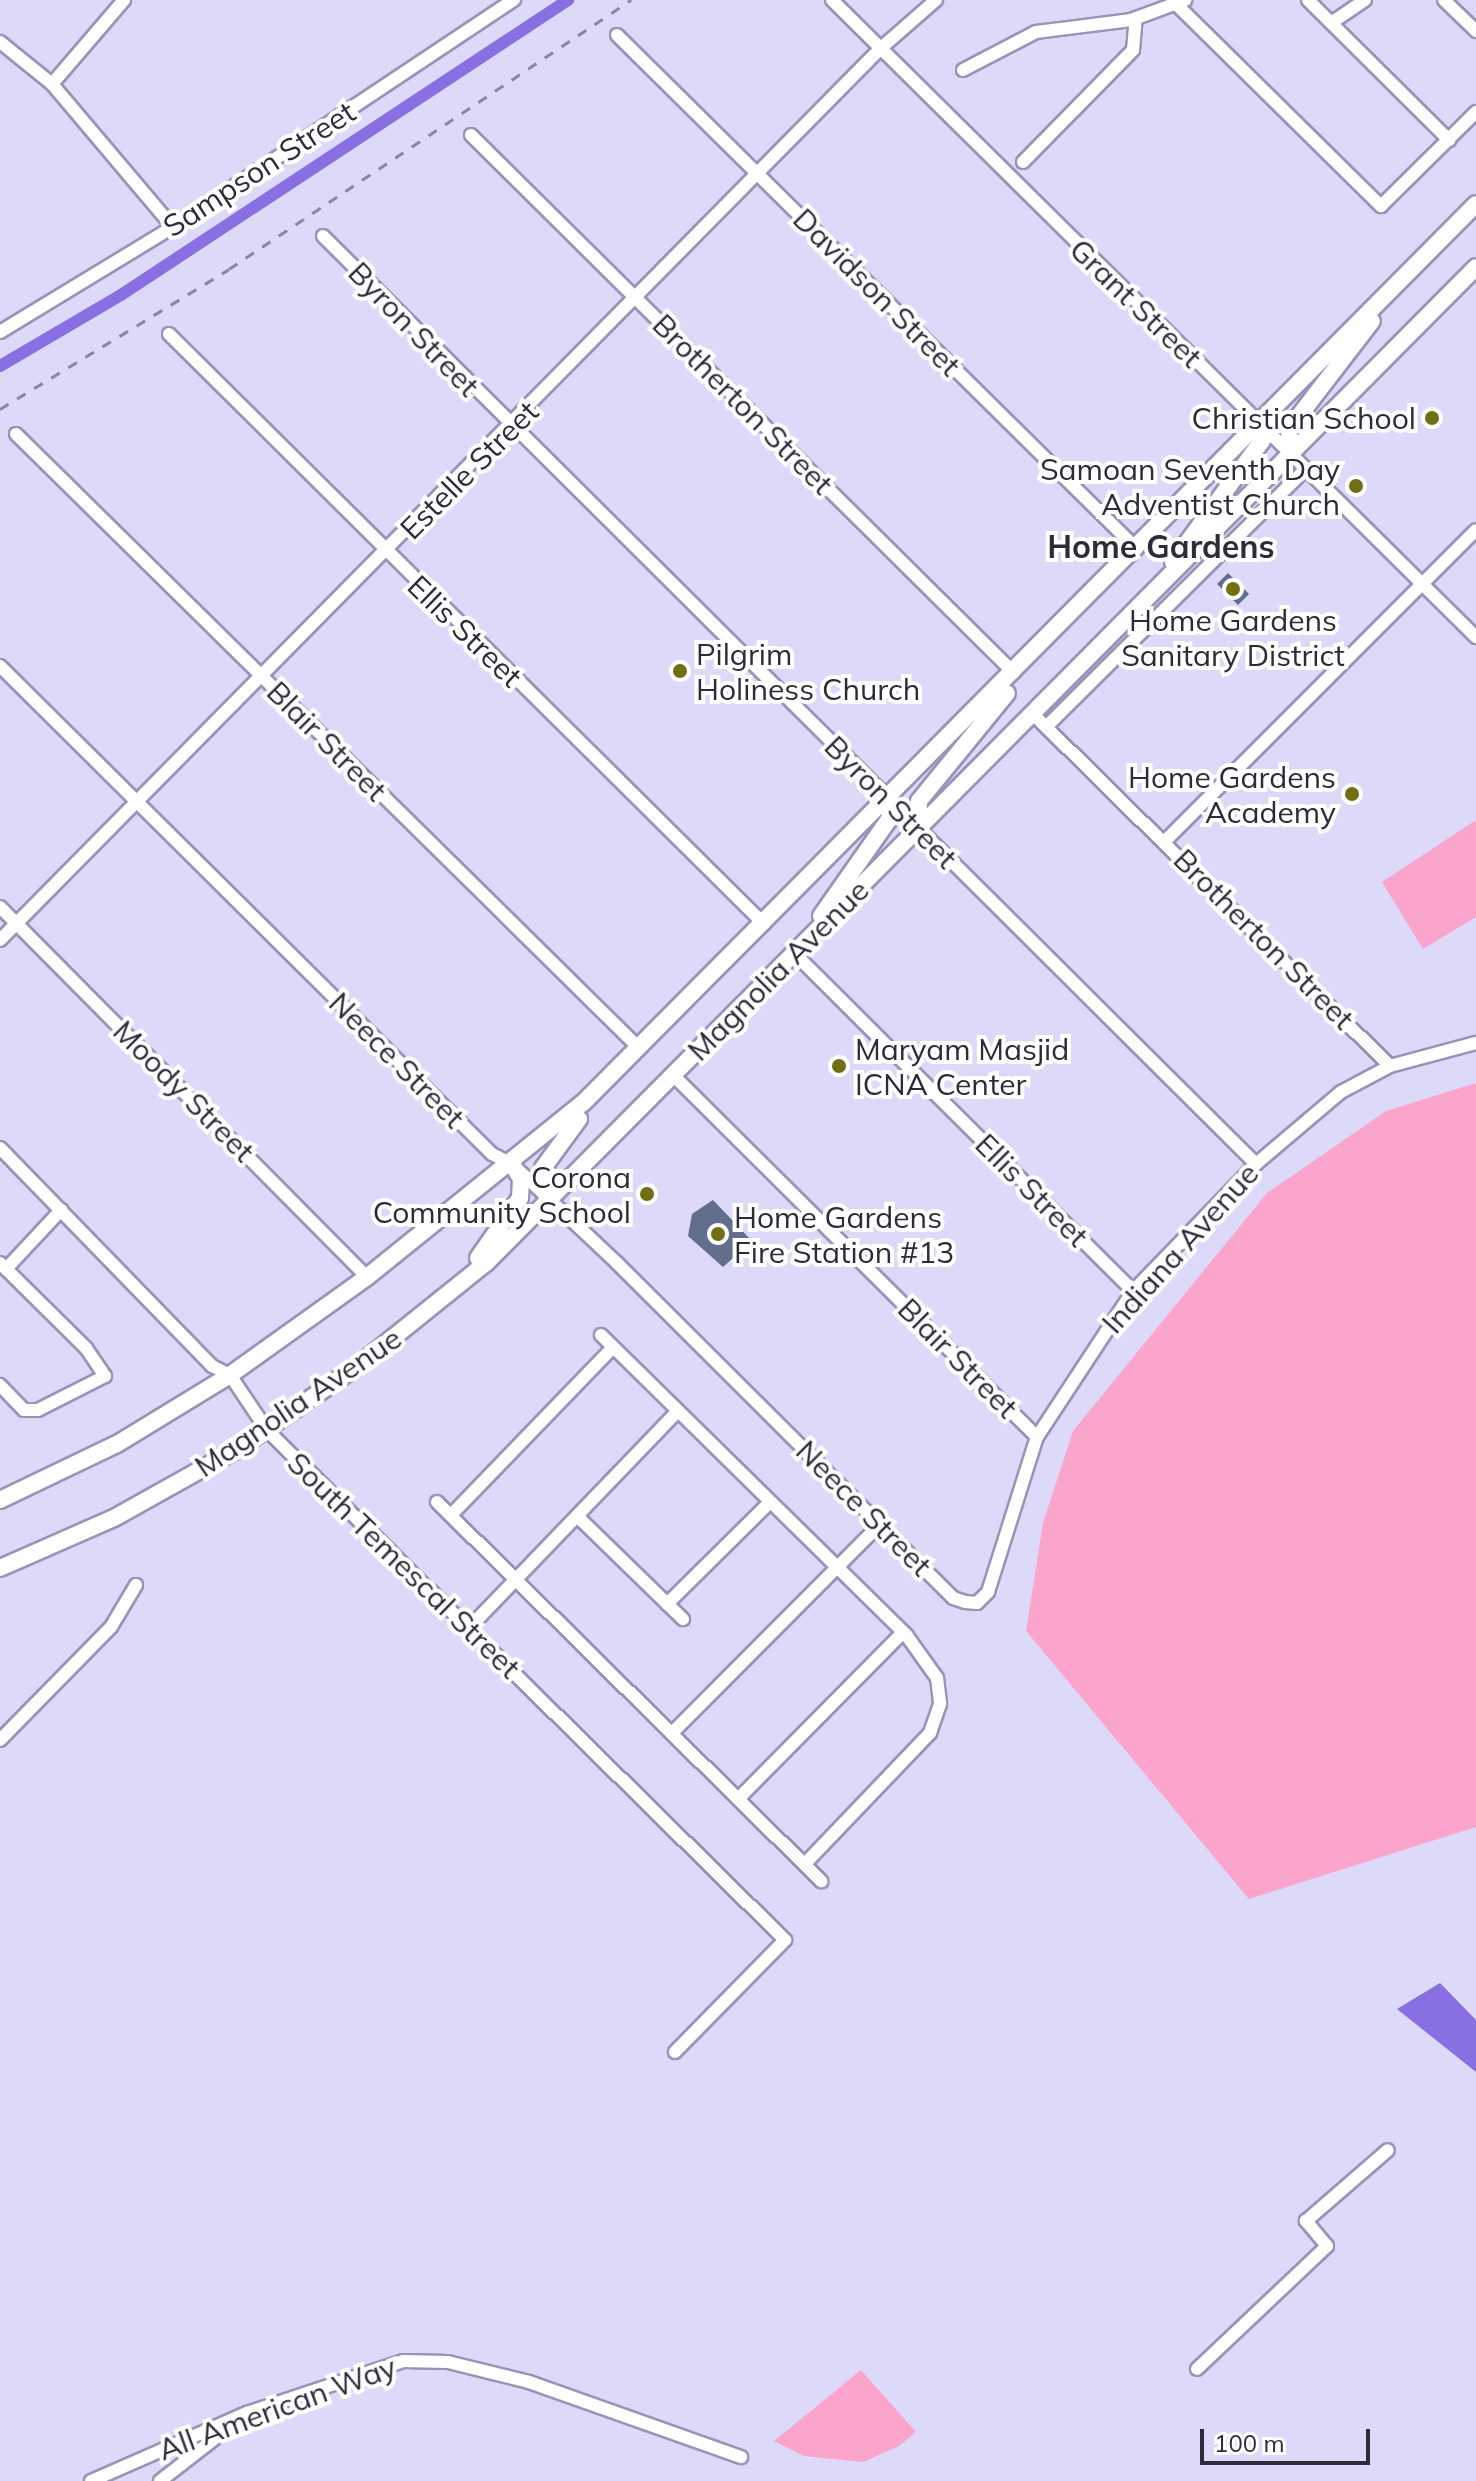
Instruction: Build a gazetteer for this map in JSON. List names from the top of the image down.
{
  "streets": {
    "main road": ["Magnolia Avenue"],
    "street": [
      "Sampson Street",
      "Davidson Street",
      "Grant Street",
      "Byron Street",
      "Brotherton Street",
      "Estelle Street",
      "Ellis Street",
      "Blair Street",
      "Neece Street",
      "Moody Street",
      "Indiana Avenue",
      "South Temescal Street",
      "All American Way"
    ]
  },
  "crossings": [
    ["Davidson Street", "Estelle Street"],
    ["Davidson Street", "Magnolia Avenue"],
    ["Grant Street", "Estelle Street"],
    ["Grant Street", "Magnolia Avenue"],
    ["Byron Street", "Estelle Street"],
    ["Byron Street", "Magnolia Avenue"],
    ["Byron Street", "Indiana Avenue"],
    ["Brotherton Street", "Estelle Street"],
    ["Brotherton Street", "Magnolia Avenue"],
    ["Brotherton Street", "Indiana Avenue"],
    ["Estelle Street", "Ellis Street"],
    ["Estelle Street", "Blair Street"],
    ["Estelle Street", "Neece Street"],
    ["Estelle Street", "Moody Street"],
    ["Ellis Street", "Magnolia Avenue"],
    ["Ellis Street", "Indiana Avenue"],
    ["Blair Street", "Magnolia Avenue"],
    ["Blair Street", "Indiana Avenue"],
    ["Magnolia Avenue", "Neece Street"],
    ["Magnolia Avenue", "Moody Street"],
    ["Magnolia Avenue", "South Temescal Street"],
    ["Neece Street", "Indiana Avenue"]
  ],
  "districts": ["Home Gardens"],
  "places": [
    "Christian School",
    "Samoan Seventh Day Adventist Church",
    "Home Gardens Sanitary District",
    "Pilgrim Holiness Church",
    "Home Gardens Academy",
    "Maryam Masjid ICNA Center",
    "Corona Community School",
    "Home Gardens Fire Station #13"
  ],
  "scale_bar": "100 m"
}
